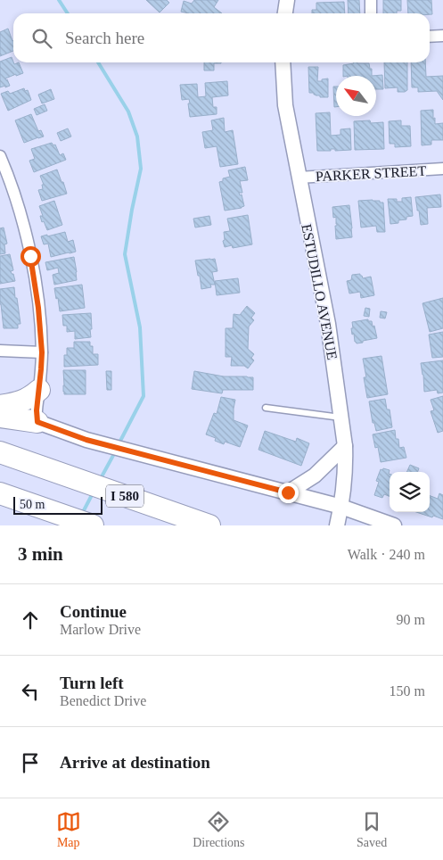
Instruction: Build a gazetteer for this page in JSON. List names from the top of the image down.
{
  "streets": {
    "highway": ["I 580"],
    "street": ["PARKER STREET", "ESTUDILLO AVENUE"]
  },
  "crossings": [
    ["PARKER STREET", "ESTUDILLO AVENUE"]
  ],
  "scale_bar": "50 m",
  "north": "top left",
  "page": {
    "search": "Search here",
    "scale": "50 m",
    "heading": ["3 min", "Walk · 240 m"],
    "list": [
      ["Continue", "Marlow Drive", "90 m"],
      ["Turn left", "Benedict Drive", "150 m"],
      "Arrive at destination"
    ],
    "nav": ["Map", "Directions", "Saved"]
  }
}
